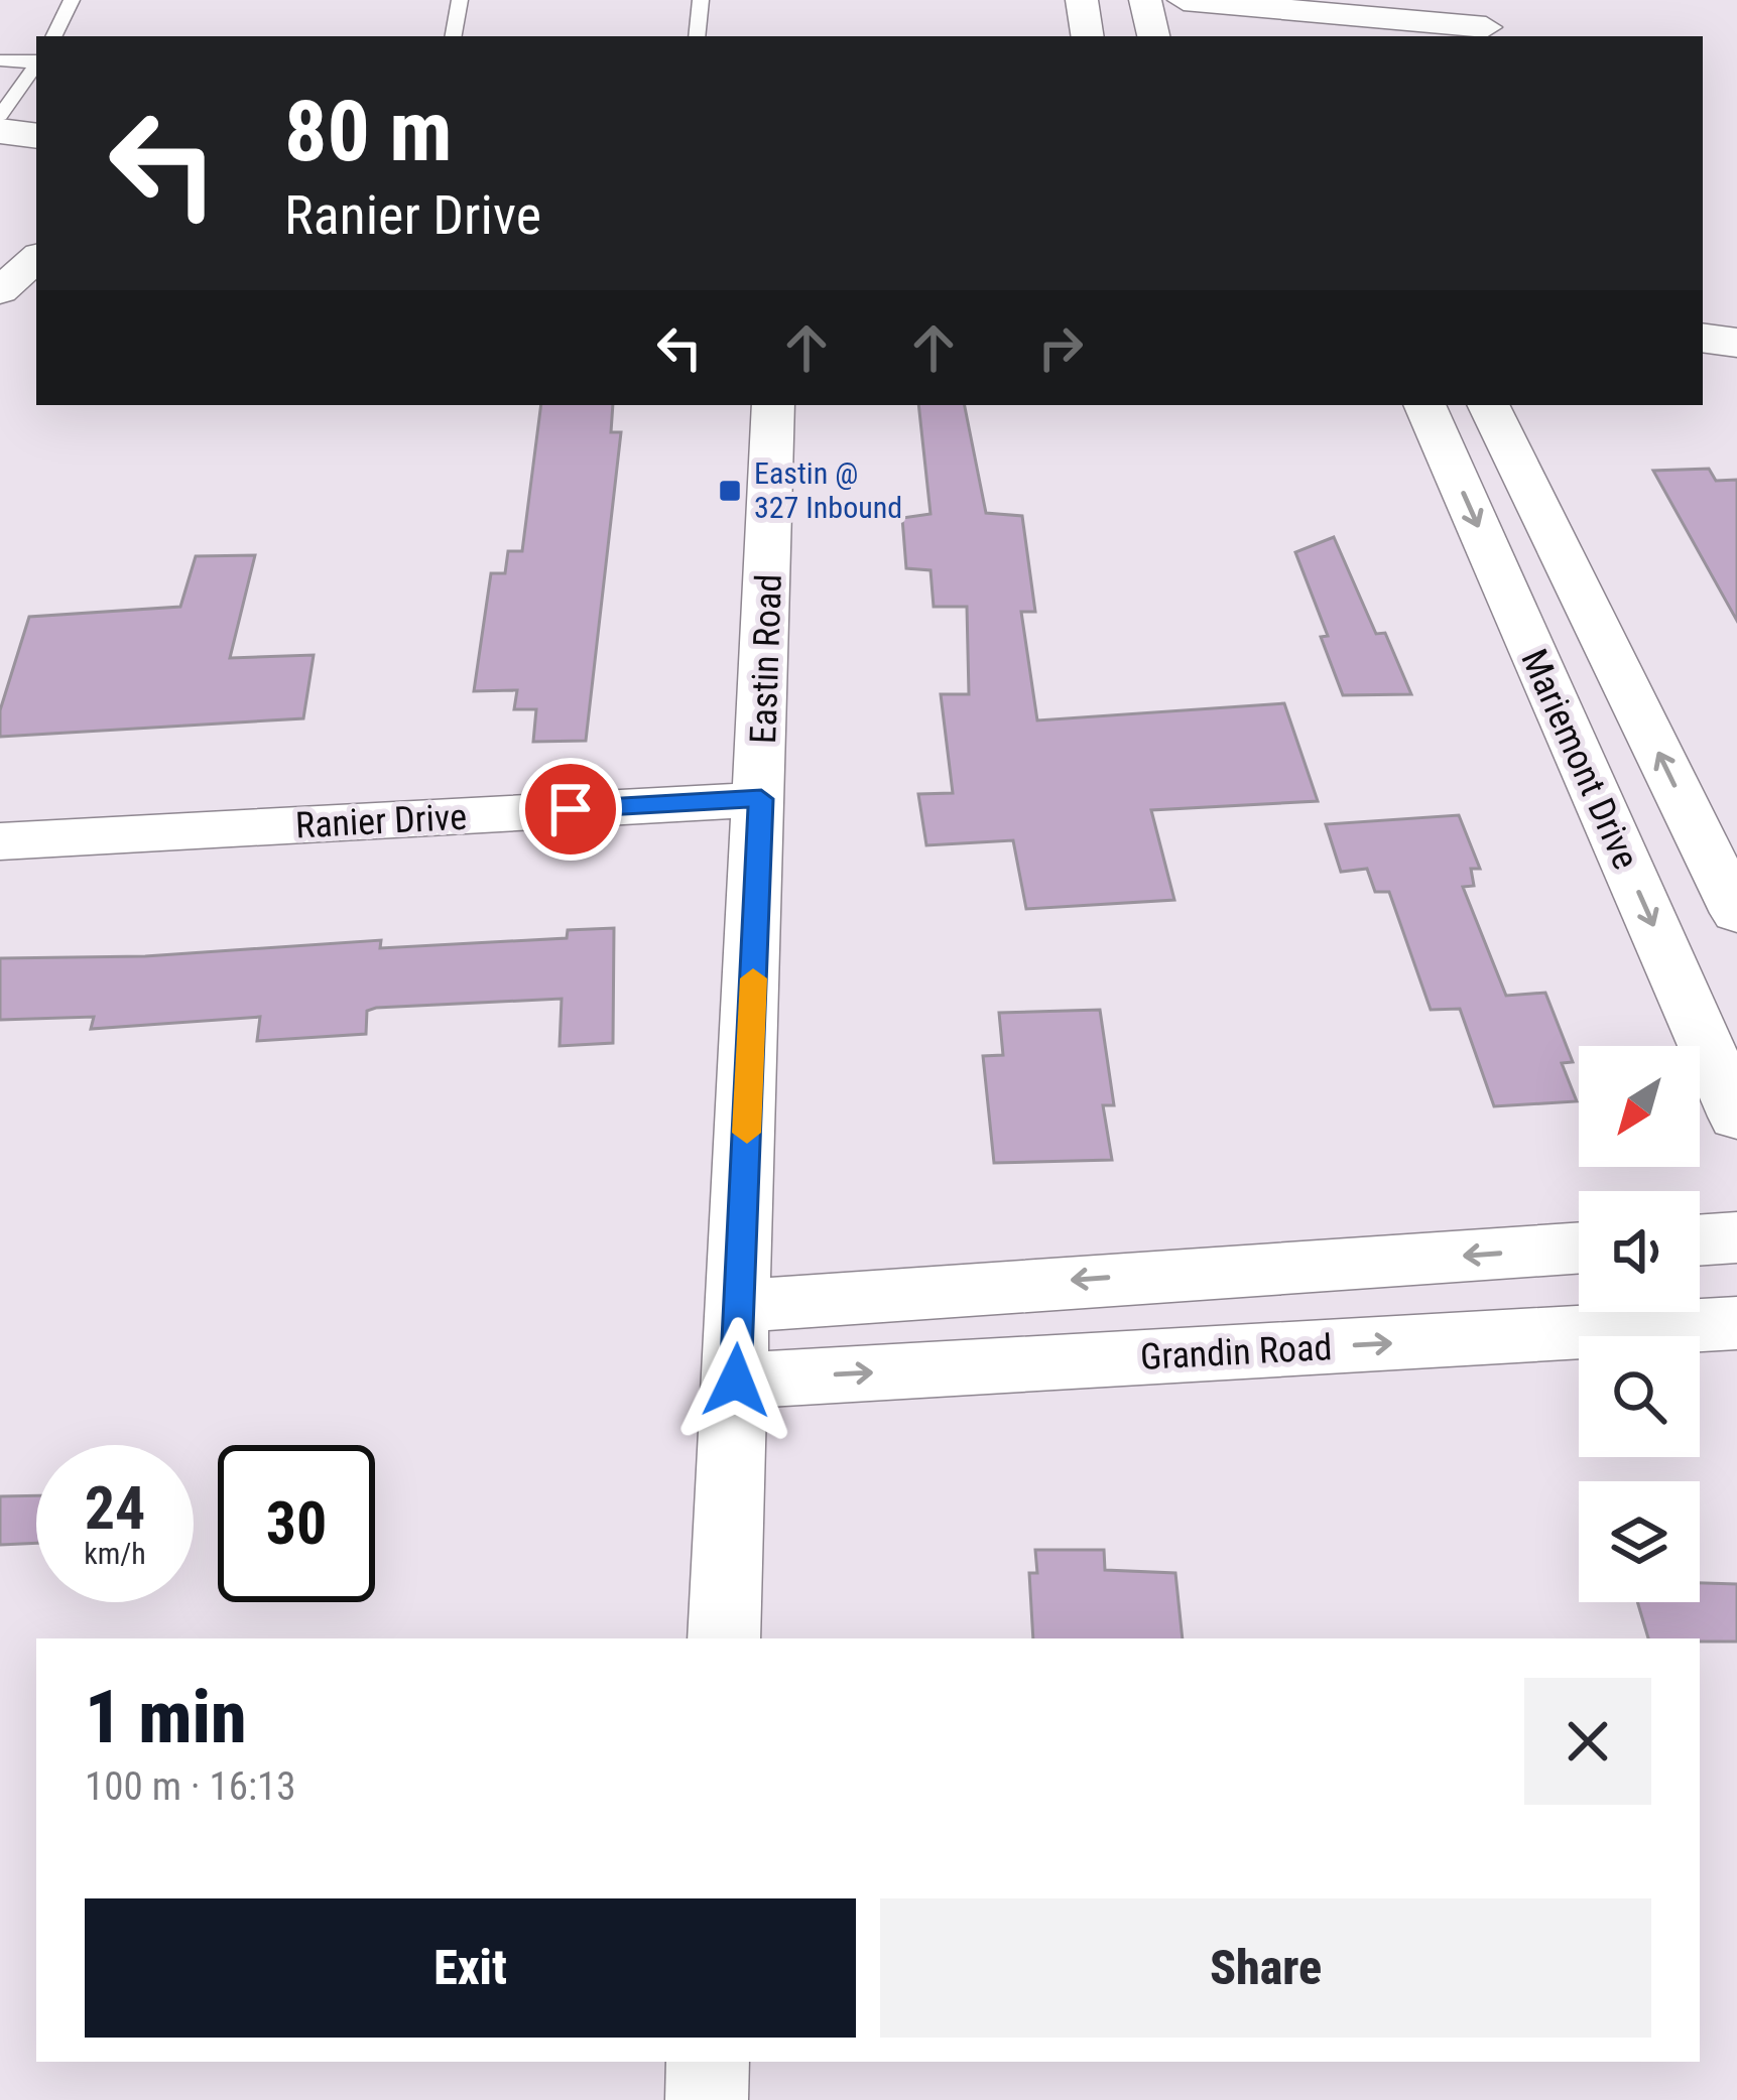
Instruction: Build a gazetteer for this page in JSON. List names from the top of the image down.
{
  "streets": {
    "street": [
      "Eastin Road",
      "Mariemont Drive",
      "Ranier Drive",
      "Grandin Road"
    ]
  },
  "crossings": [
    ["Eastin Road", "Ranier Drive"],
    ["Eastin Road", "Grandin Road"]
  ],
  "places": {
    "transit": ["Eastin @ 327 Inbound"]
  },
  "north": "bottom left",
  "page": {
    "turn": ["80 m", "Ranier Drive"],
    "speed": "24 km/h",
    "limit": "30",
    "heading": ["1 min", "100 m · 16:13"],
    "buttons": ["Exit", "Share"]
  }
}
